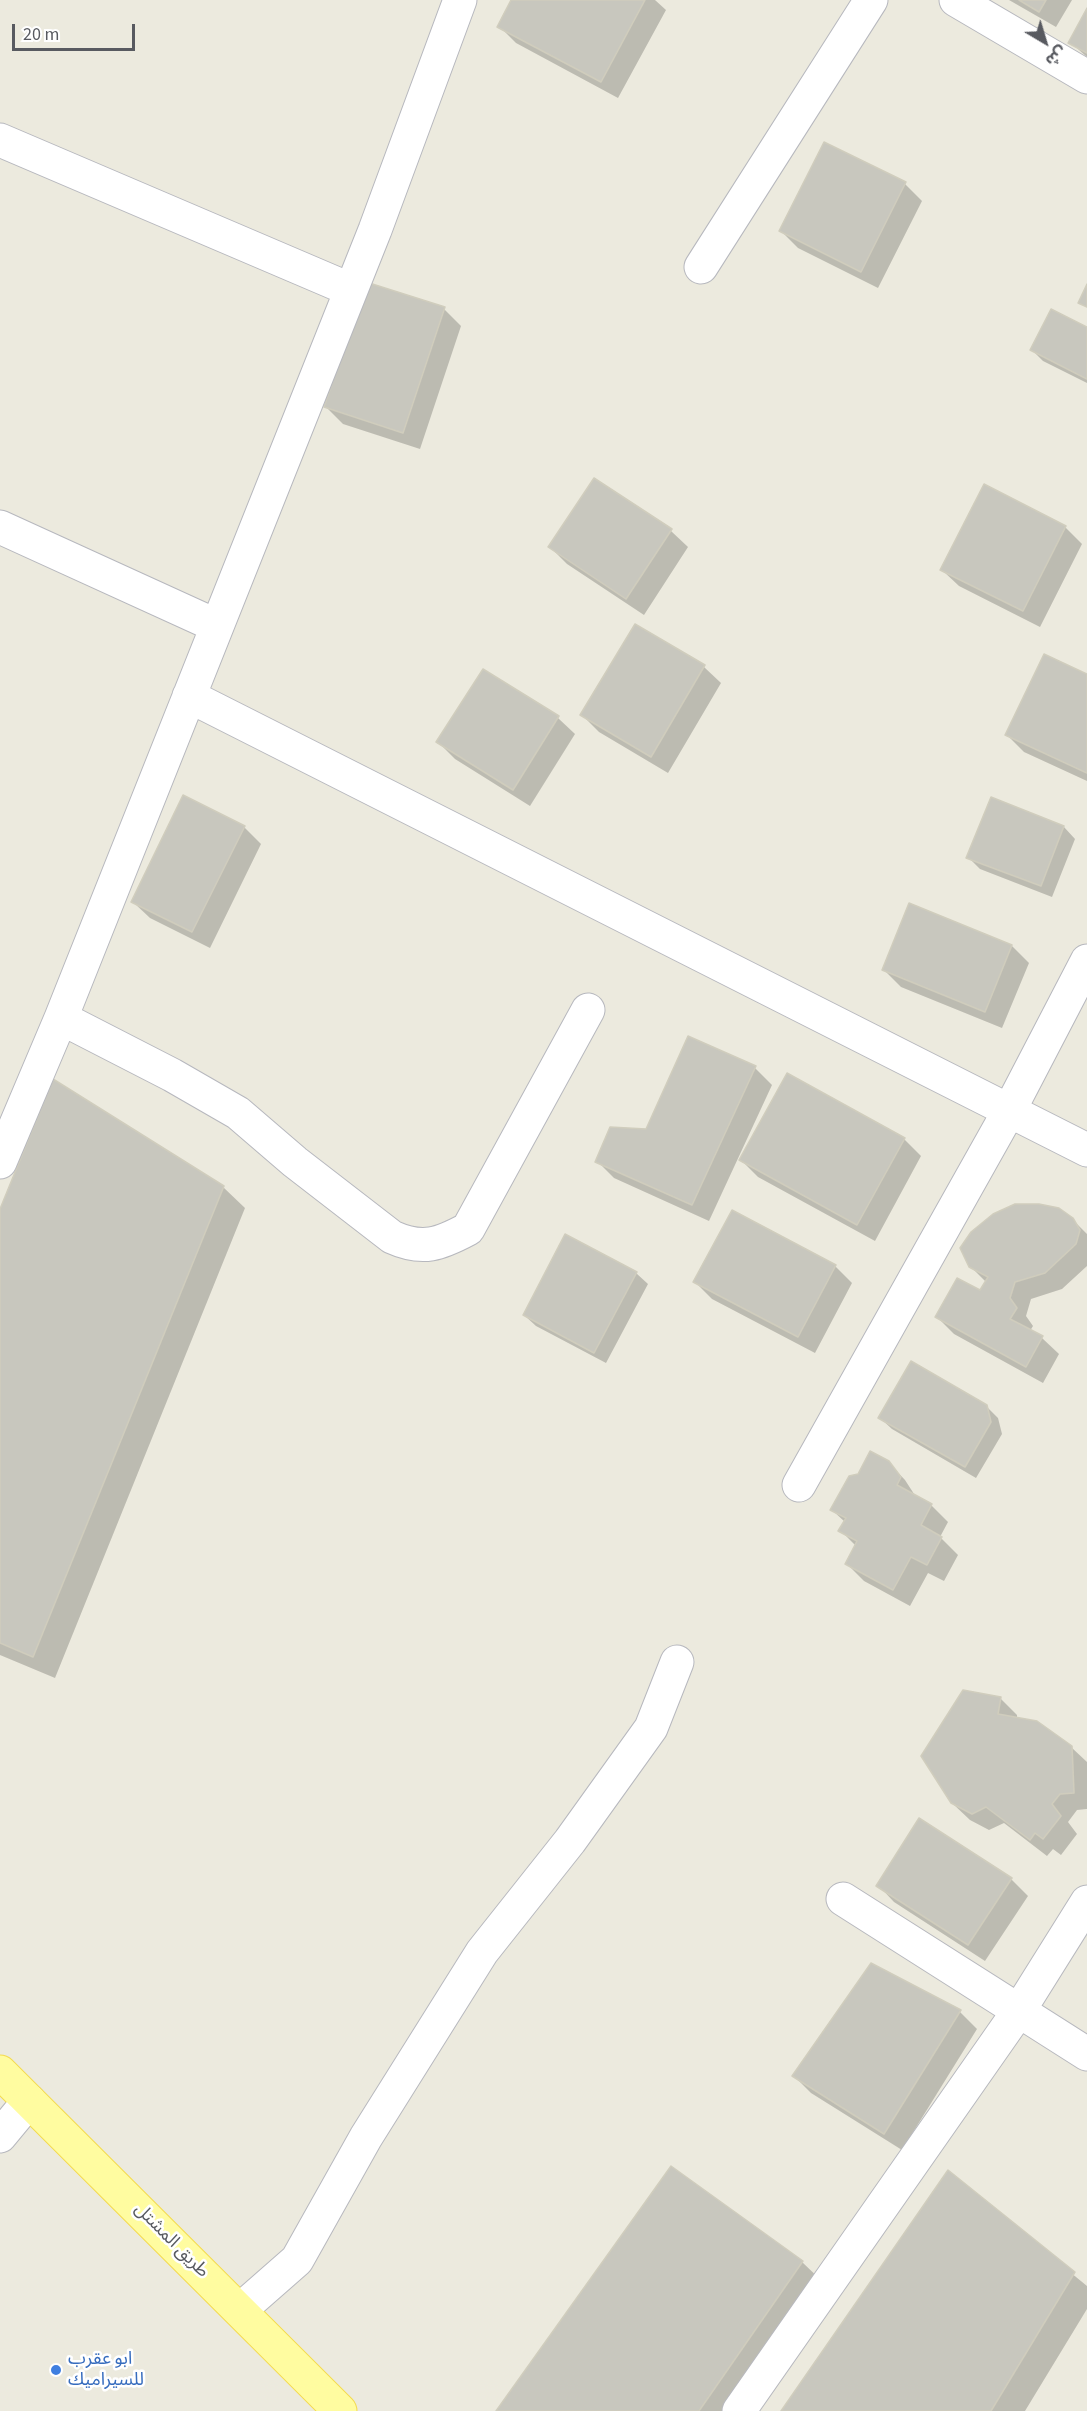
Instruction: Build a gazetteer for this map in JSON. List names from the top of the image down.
{
  "streets": {
    "main road": ["طريق المشتل"]
  },
  "places": ["ابو عقرب للسيراميك"],
  "scale_bar": "20 m",
  "north": "bottom right"
}
